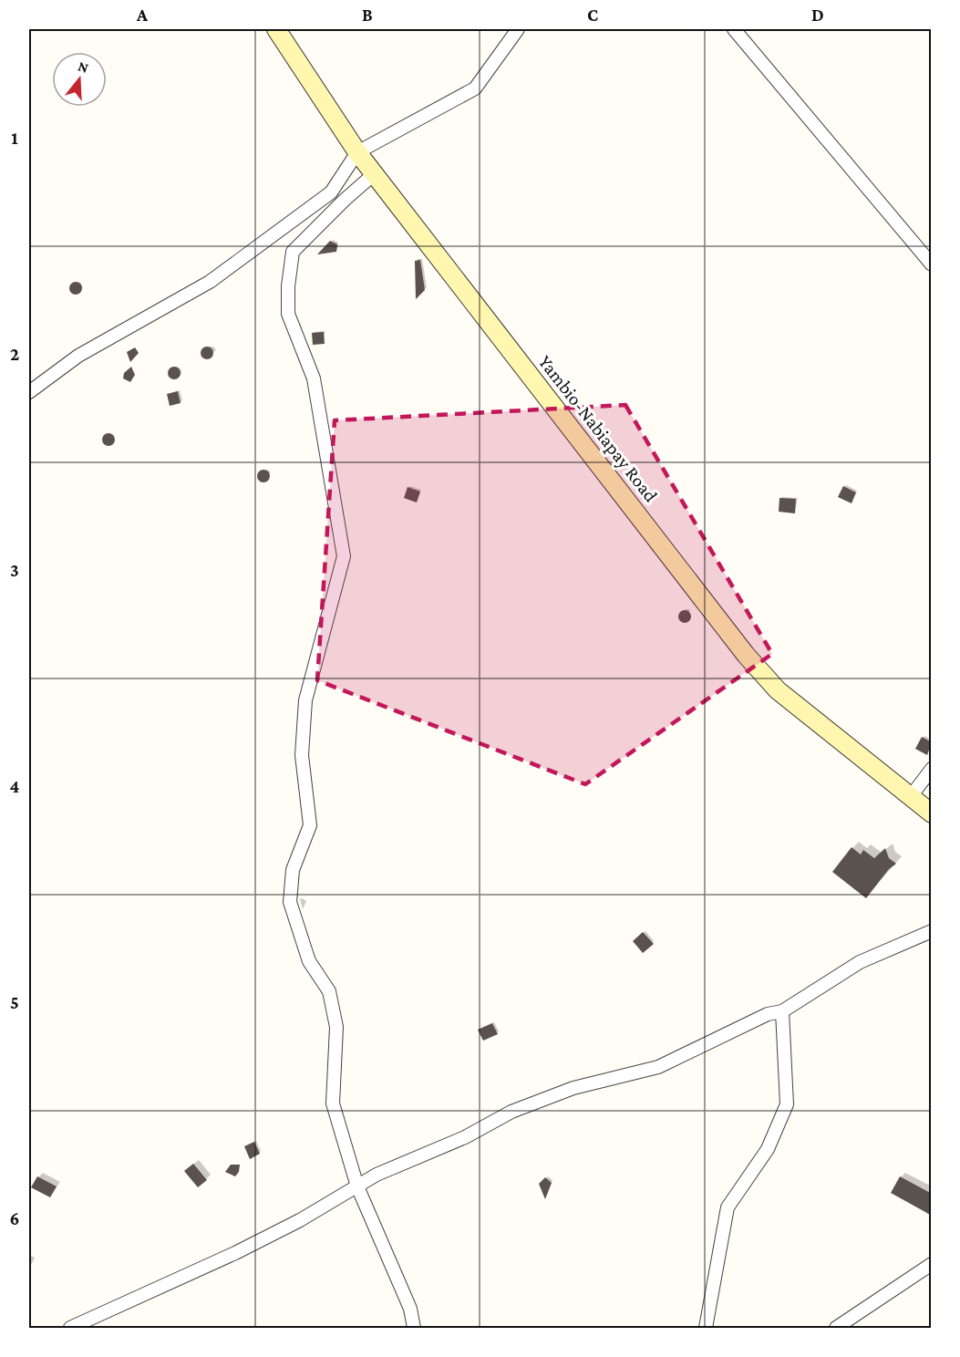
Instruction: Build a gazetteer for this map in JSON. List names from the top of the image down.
{
  "streets": {
    "main road": ["Yambio-Nabiapay Road"]
  },
  "north": "top",
  "grid": {
    "columns": [
      "A",
      "B",
      "C",
      "D"
    ],
    "rows": [
      "1",
      "2",
      "3",
      "4",
      "5",
      "6"
    ]
  }
}
